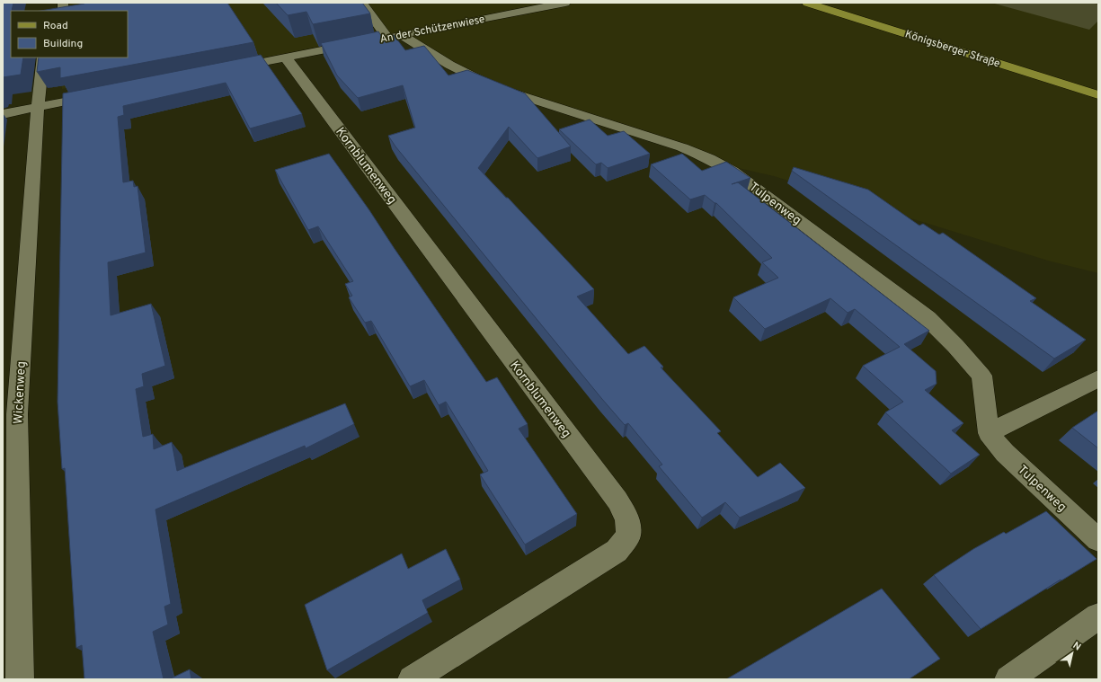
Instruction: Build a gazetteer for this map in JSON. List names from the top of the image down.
{
  "streets": {
    "main road": ["Königsberger Straße"],
    "street": [
      "An der Schützenwiese",
      "Kornblumenweg",
      "Tulpenweg",
      "Wickenweg"
    ]
  },
  "crossings": [
    ["An der Schützenwiese", "Tulpenweg"]
  ],
  "legend": ["Road", "Building"],
  "north": "top right"
}
